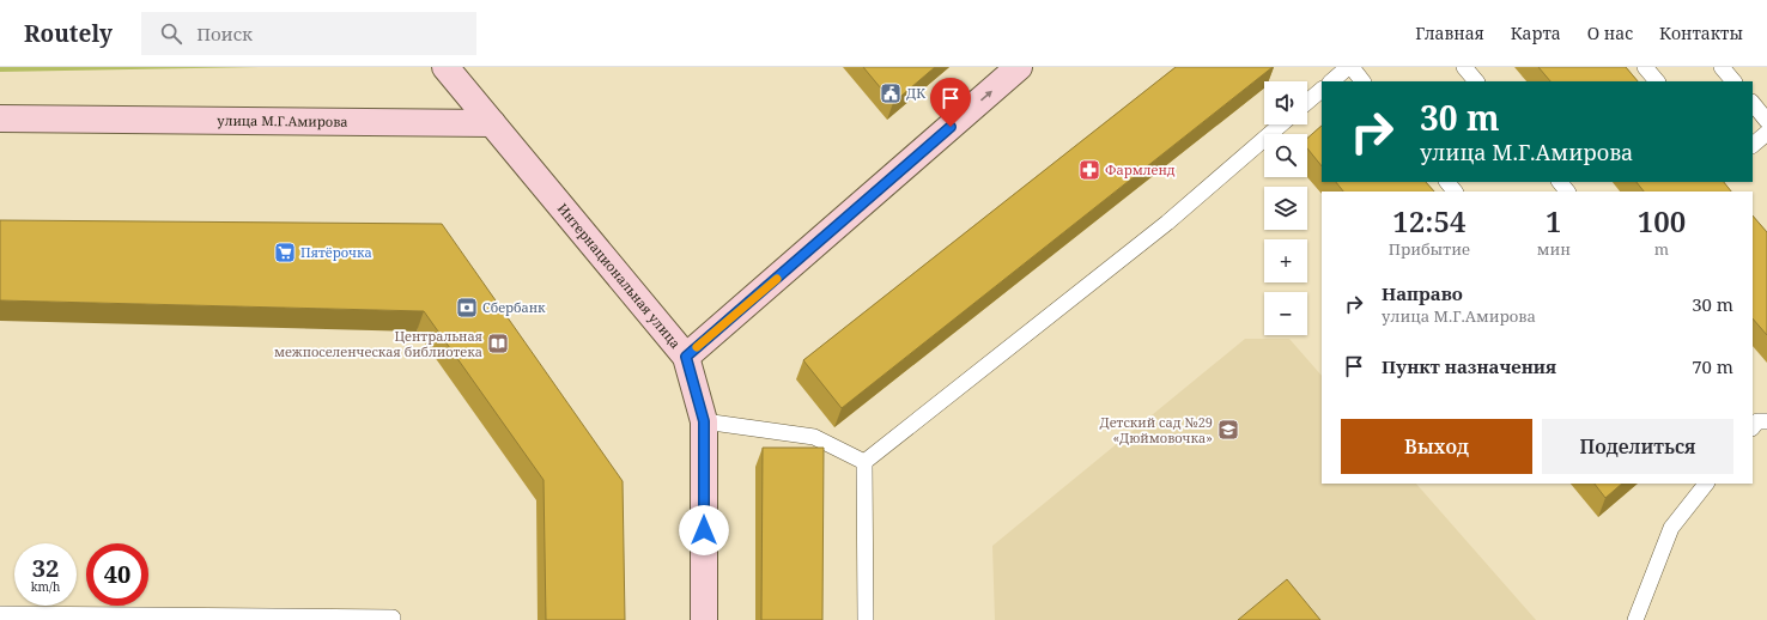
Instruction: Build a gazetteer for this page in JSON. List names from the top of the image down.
{
  "streets": {
    "street": ["улица М.Г.Амирова", "Интернациональная улица"]
  },
  "crossings": [
    ["улица М.Г.Амирова", "Интернациональная улица"]
  ],
  "places": {
    "public building": ["ДК"],
    "pharmacy": ["Фармленд"],
    "supermarket": ["Пятёрочка"],
    "bank": ["Сбербанк"],
    "library": ["Центральная межпоселенческая библиотека"],
    "school or university": ["Детский сад №29 «Дюймовочка»"]
  },
  "page": {
    "header": "Routely",
    "search": "Поиск",
    "nav": [
      "Главная",
      "Карта",
      "О нас",
      "Контакты"
    ],
    "map_buttons": ["+", "−"],
    "turn": ["30 m", "улица М.Г.Амирова"],
    "eta": [
      "12:54",
      "Прибытие",
      "1",
      "мин",
      "100",
      "m"
    ],
    "list": [
      {
        "name": "Направо",
        "note": "улица М.Г.Амирова",
        "value": "30 m"
      },
      {
        "name": "Пункт назначения",
        "value": "70 m"
      }
    ],
    "buttons": ["Выход", "Поделиться"],
    "speed": "32 km/h",
    "limit": "40"
  }
}
